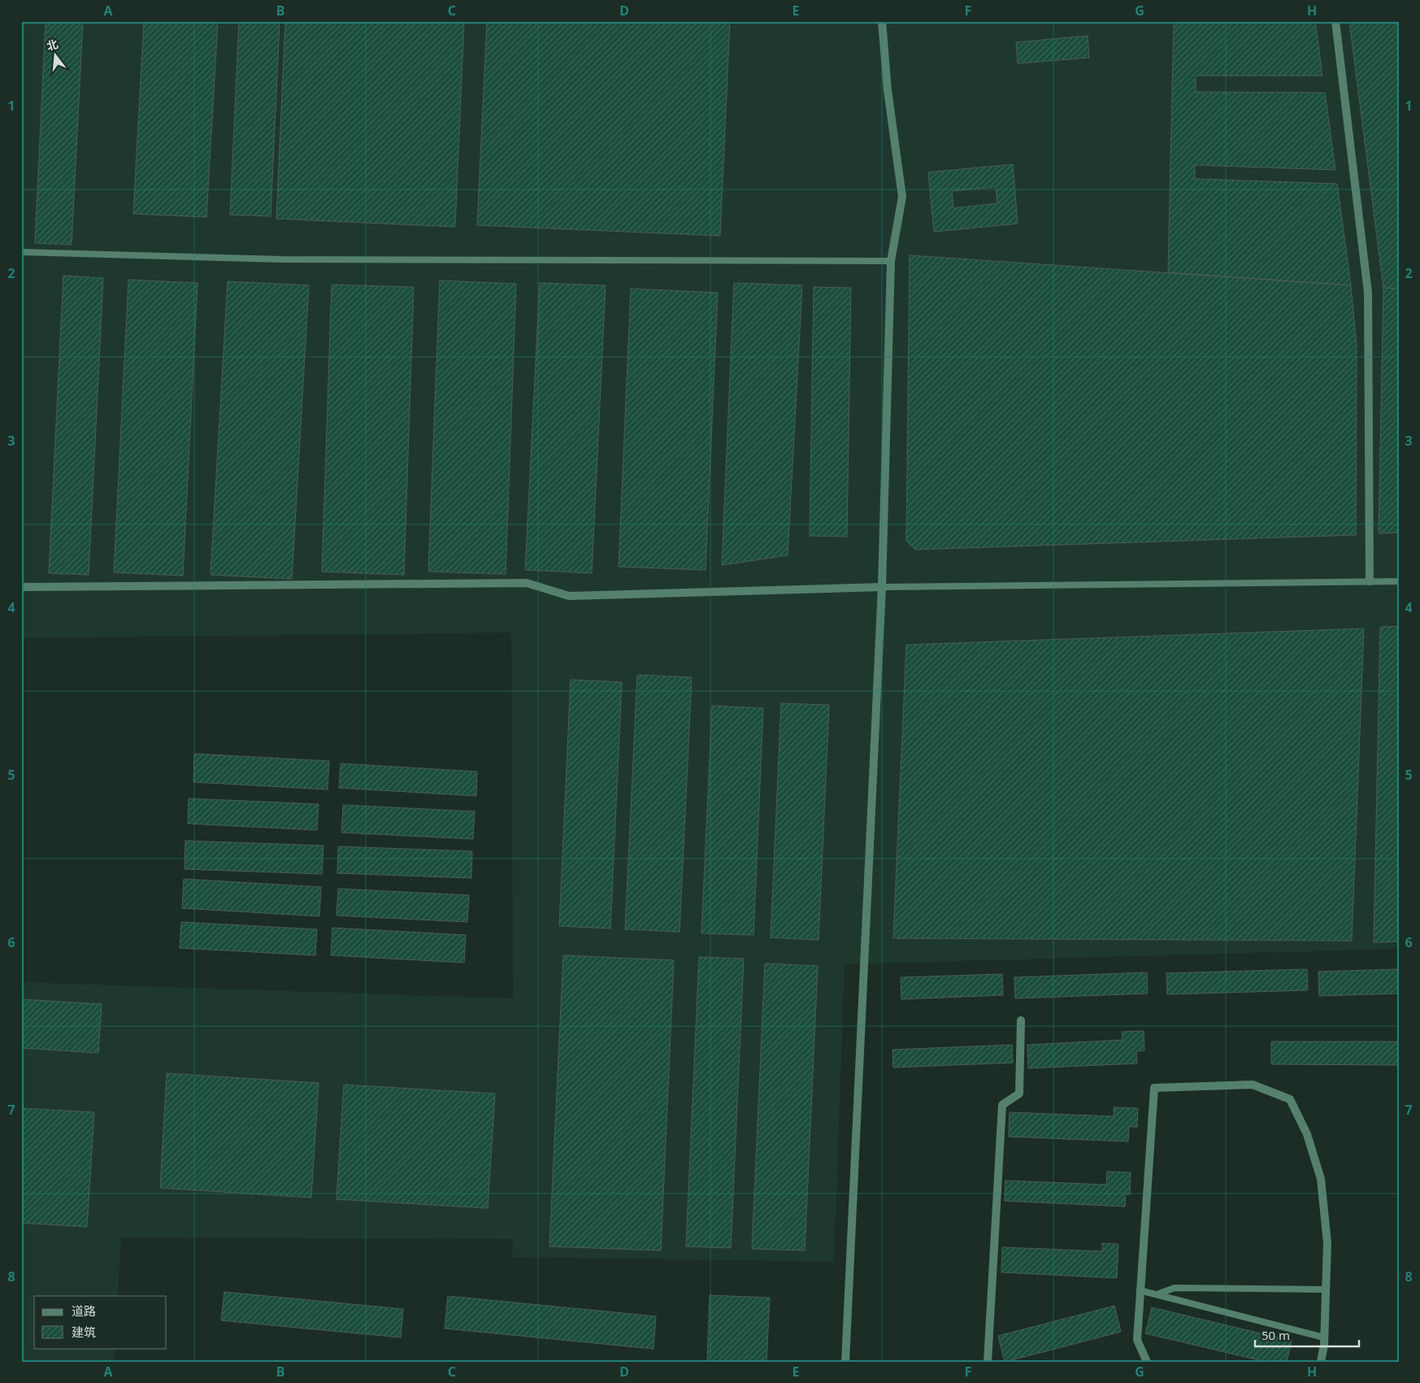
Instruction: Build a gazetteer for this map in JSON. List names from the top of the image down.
{
  "legend": ["道路", "建筑"],
  "scale_bar": "50 m",
  "north": "top",
  "grid": {
    "columns": [
      "A",
      "B",
      "C",
      "D",
      "E",
      "F",
      "G",
      "H"
    ],
    "rows": [
      "1",
      "2",
      "3",
      "4",
      "5",
      "6",
      "7",
      "8"
    ]
  }
}
